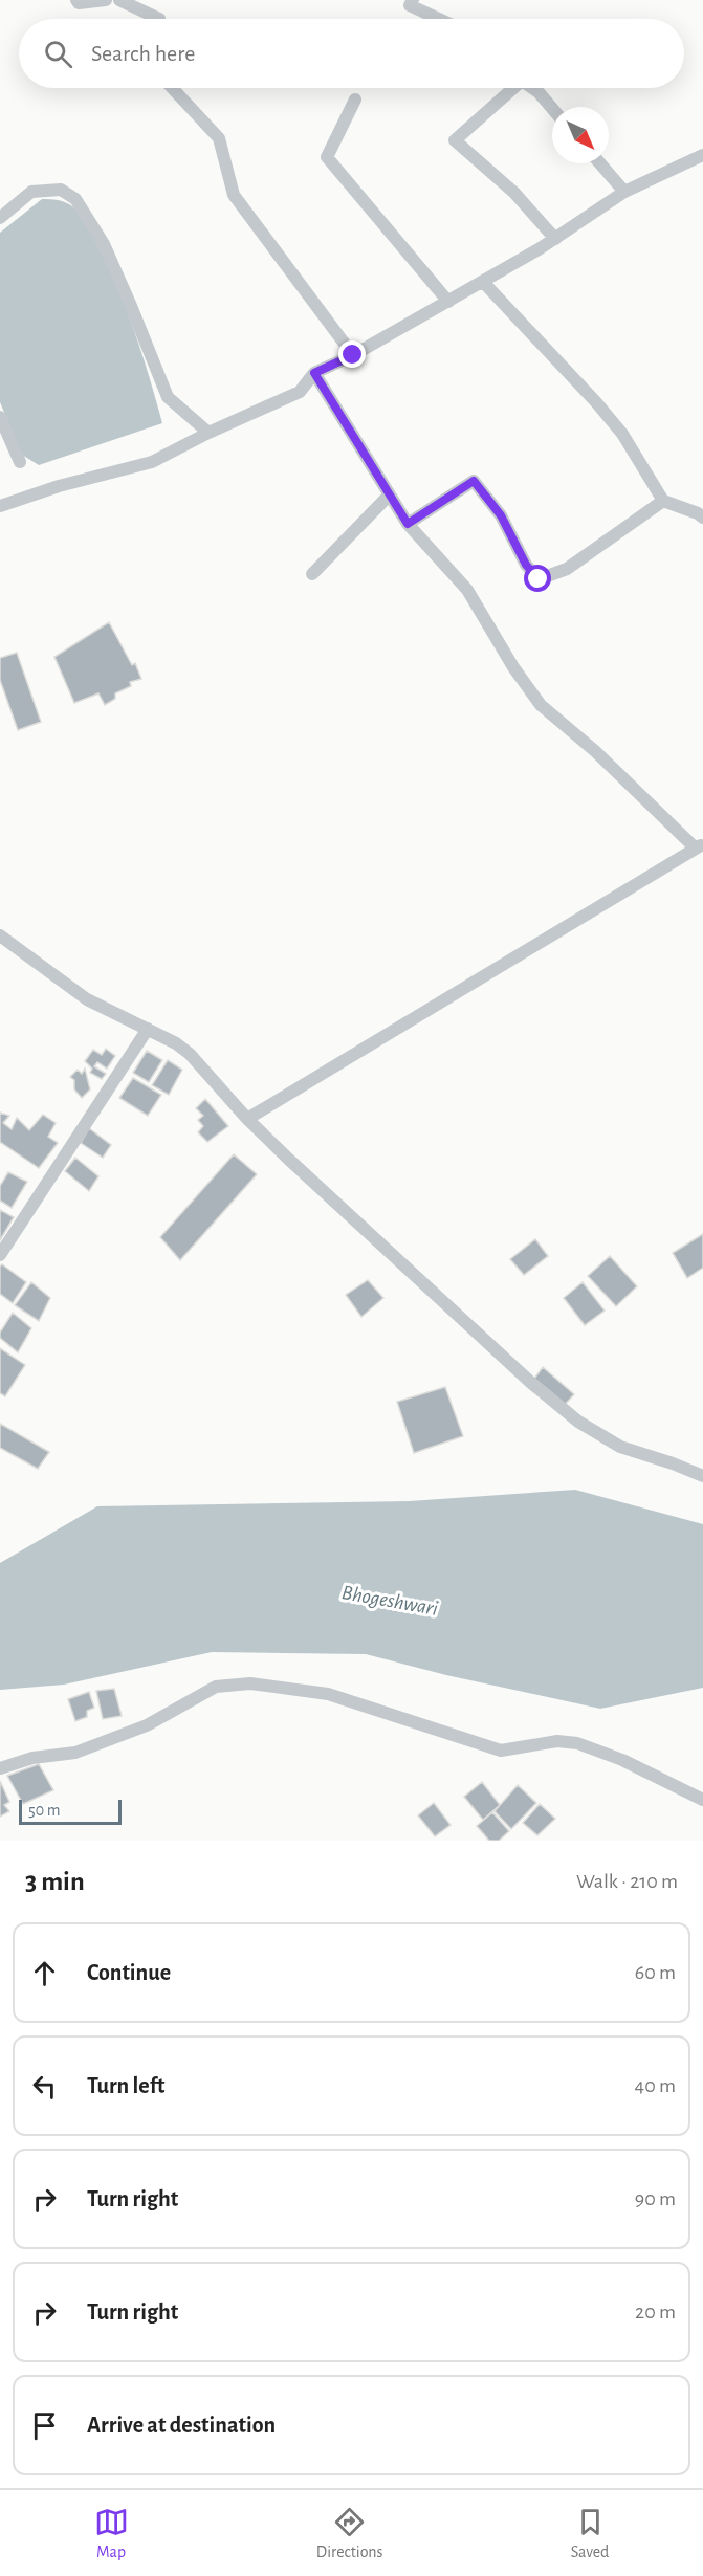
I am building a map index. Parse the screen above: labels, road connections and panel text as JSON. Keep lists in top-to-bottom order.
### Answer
{
  "water": ["Bhogeshwari"],
  "scale_bar": "50 m",
  "north": "bottom right",
  "page": {
    "search": "Search here",
    "scale": "50 m",
    "heading": ["3 min", "Walk · 210 m"],
    "list": [
      ["Continue", "60 m"],
      ["Turn left", "40 m"],
      ["Turn right", "90 m"],
      ["Turn right", "20 m"],
      "Arrive at destination"
    ],
    "nav": ["Map", "Directions", "Saved"]
  }
}
